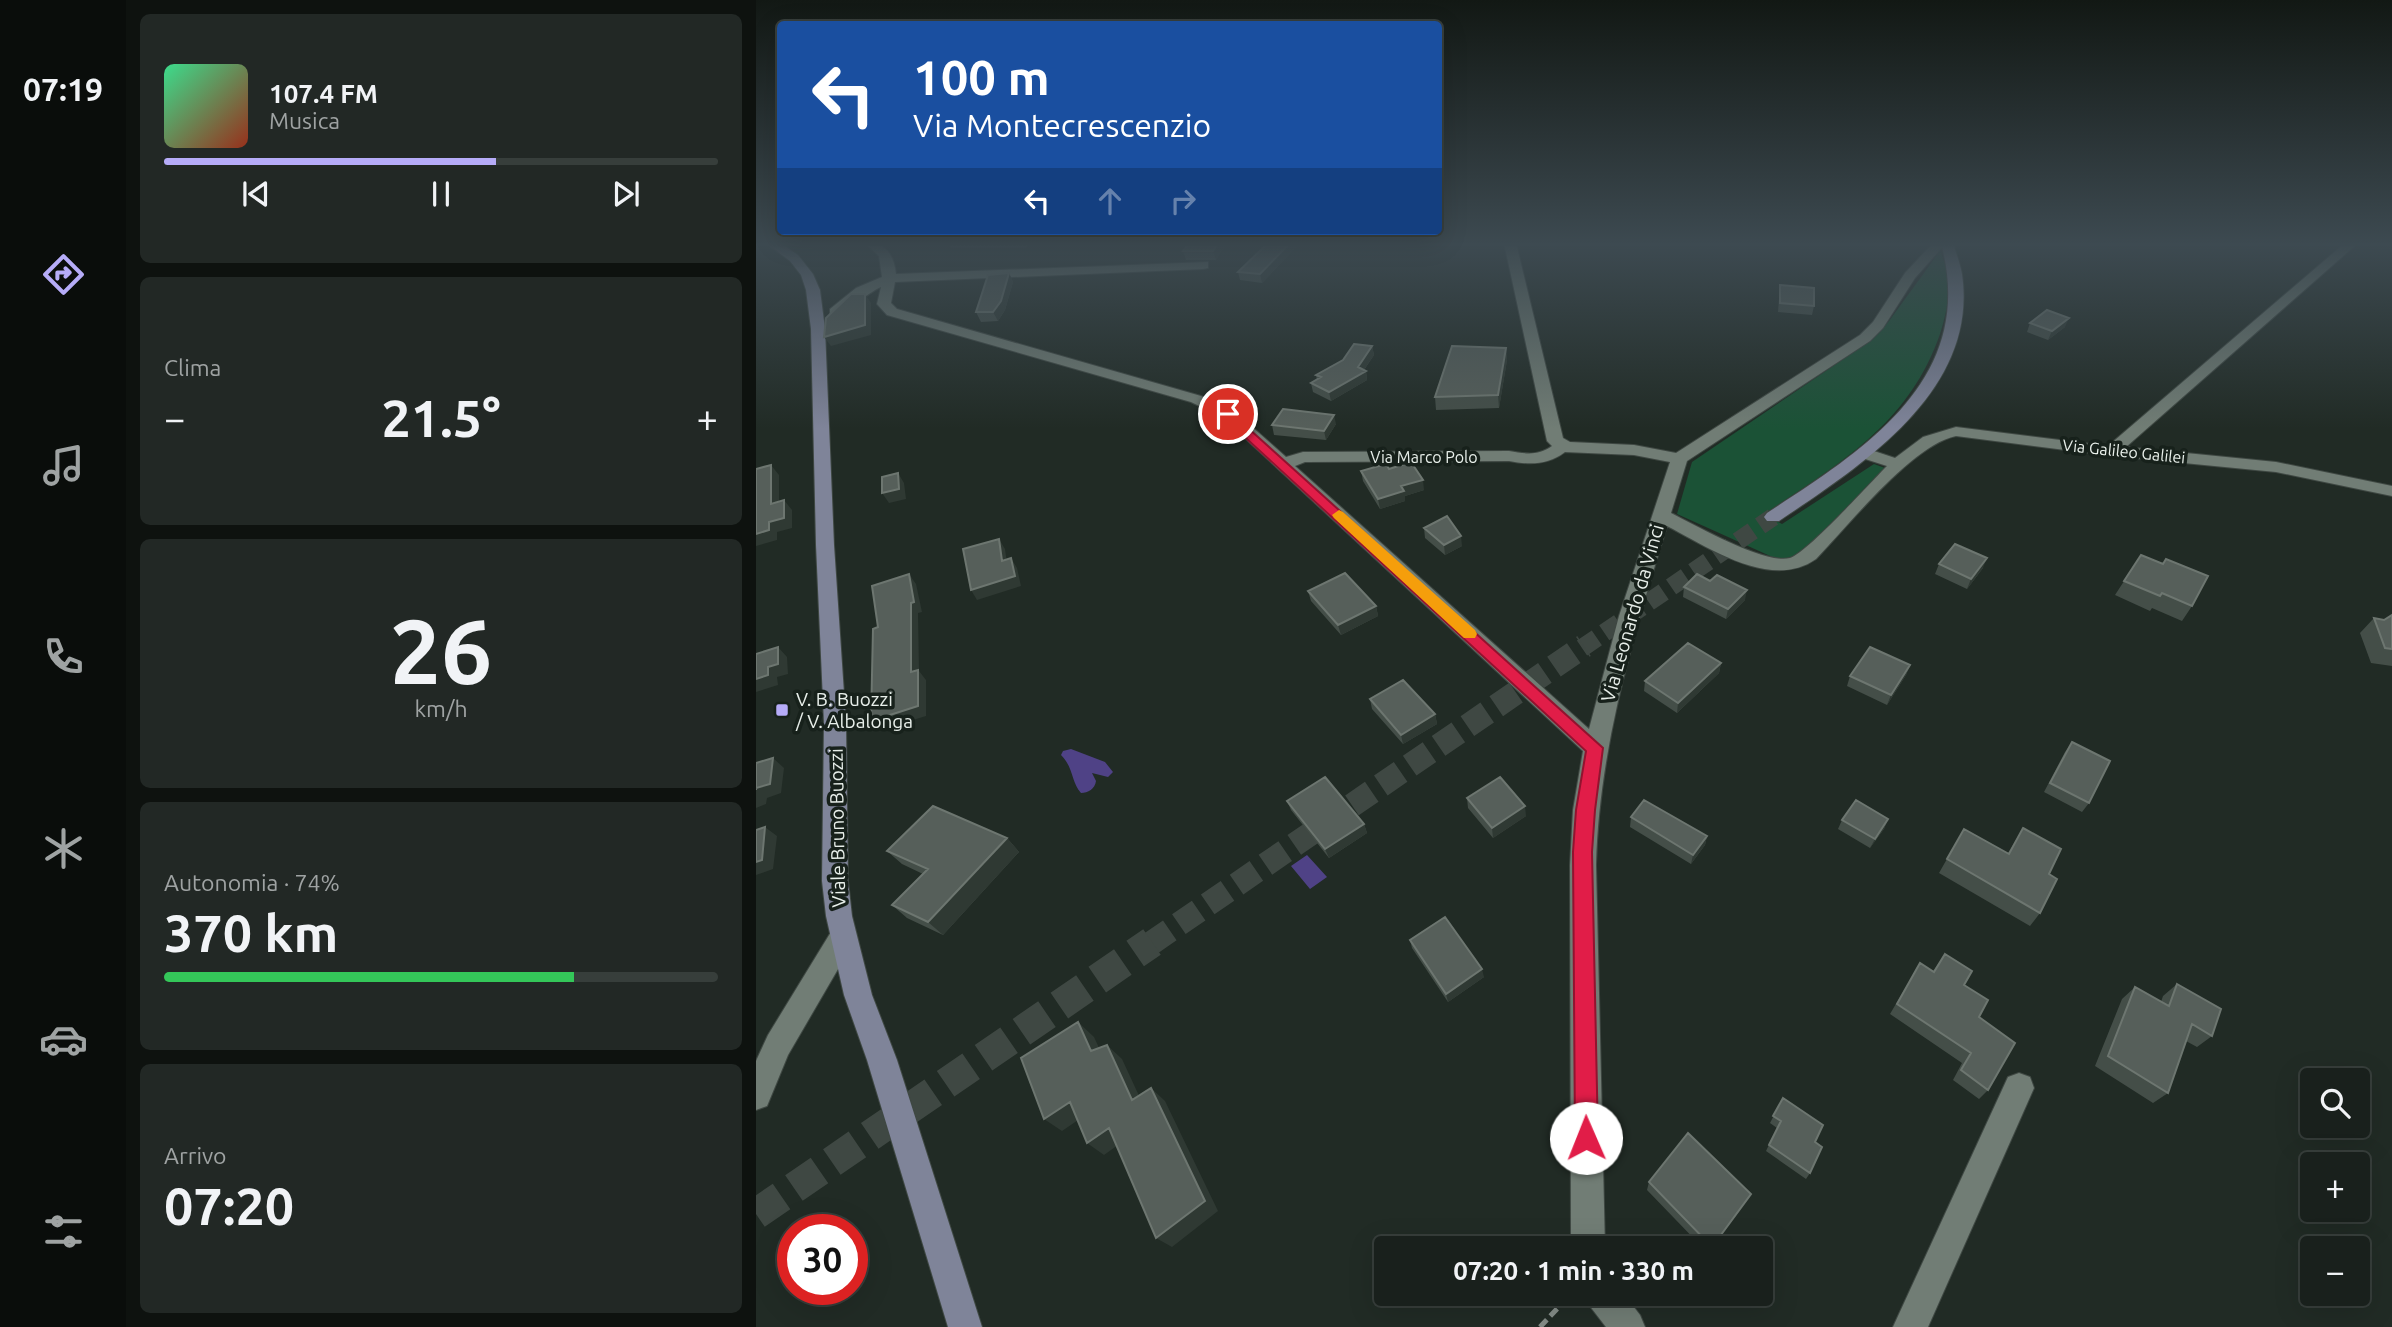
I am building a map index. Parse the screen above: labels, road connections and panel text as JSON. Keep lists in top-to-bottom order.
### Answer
{
  "streets": {
    "main road": ["Viale Bruno Buozzi"],
    "street": ["Via Galileo Galilei", "Via Marco Polo", "Via Leonardo da Vinci"]
  },
  "crossings": [
    ["Via Galileo Galilei", "Via Leonardo da Vinci"]
  ],
  "places": {
    "transit": ["V. B. Buozzi / V. Albalonga"]
  },
  "page": {
    "tabs": "07:19",
    "turn": ["100 m", "Via Montecrescenzio"],
    "song": ["107.4 FM", "Musica"],
    "tile": [
      "Clima",
      ["26", "km/h"],
      ["Autonomia · 74%", "370 km"],
      ["Arrivo", "07:20"]
    ],
    "heat": ["−", "21.5°", "+"],
    "map_buttons": ["+", "−"],
    "limit": "30",
    "trip": "07:20 · 1 min · 330 m"
  }
}
